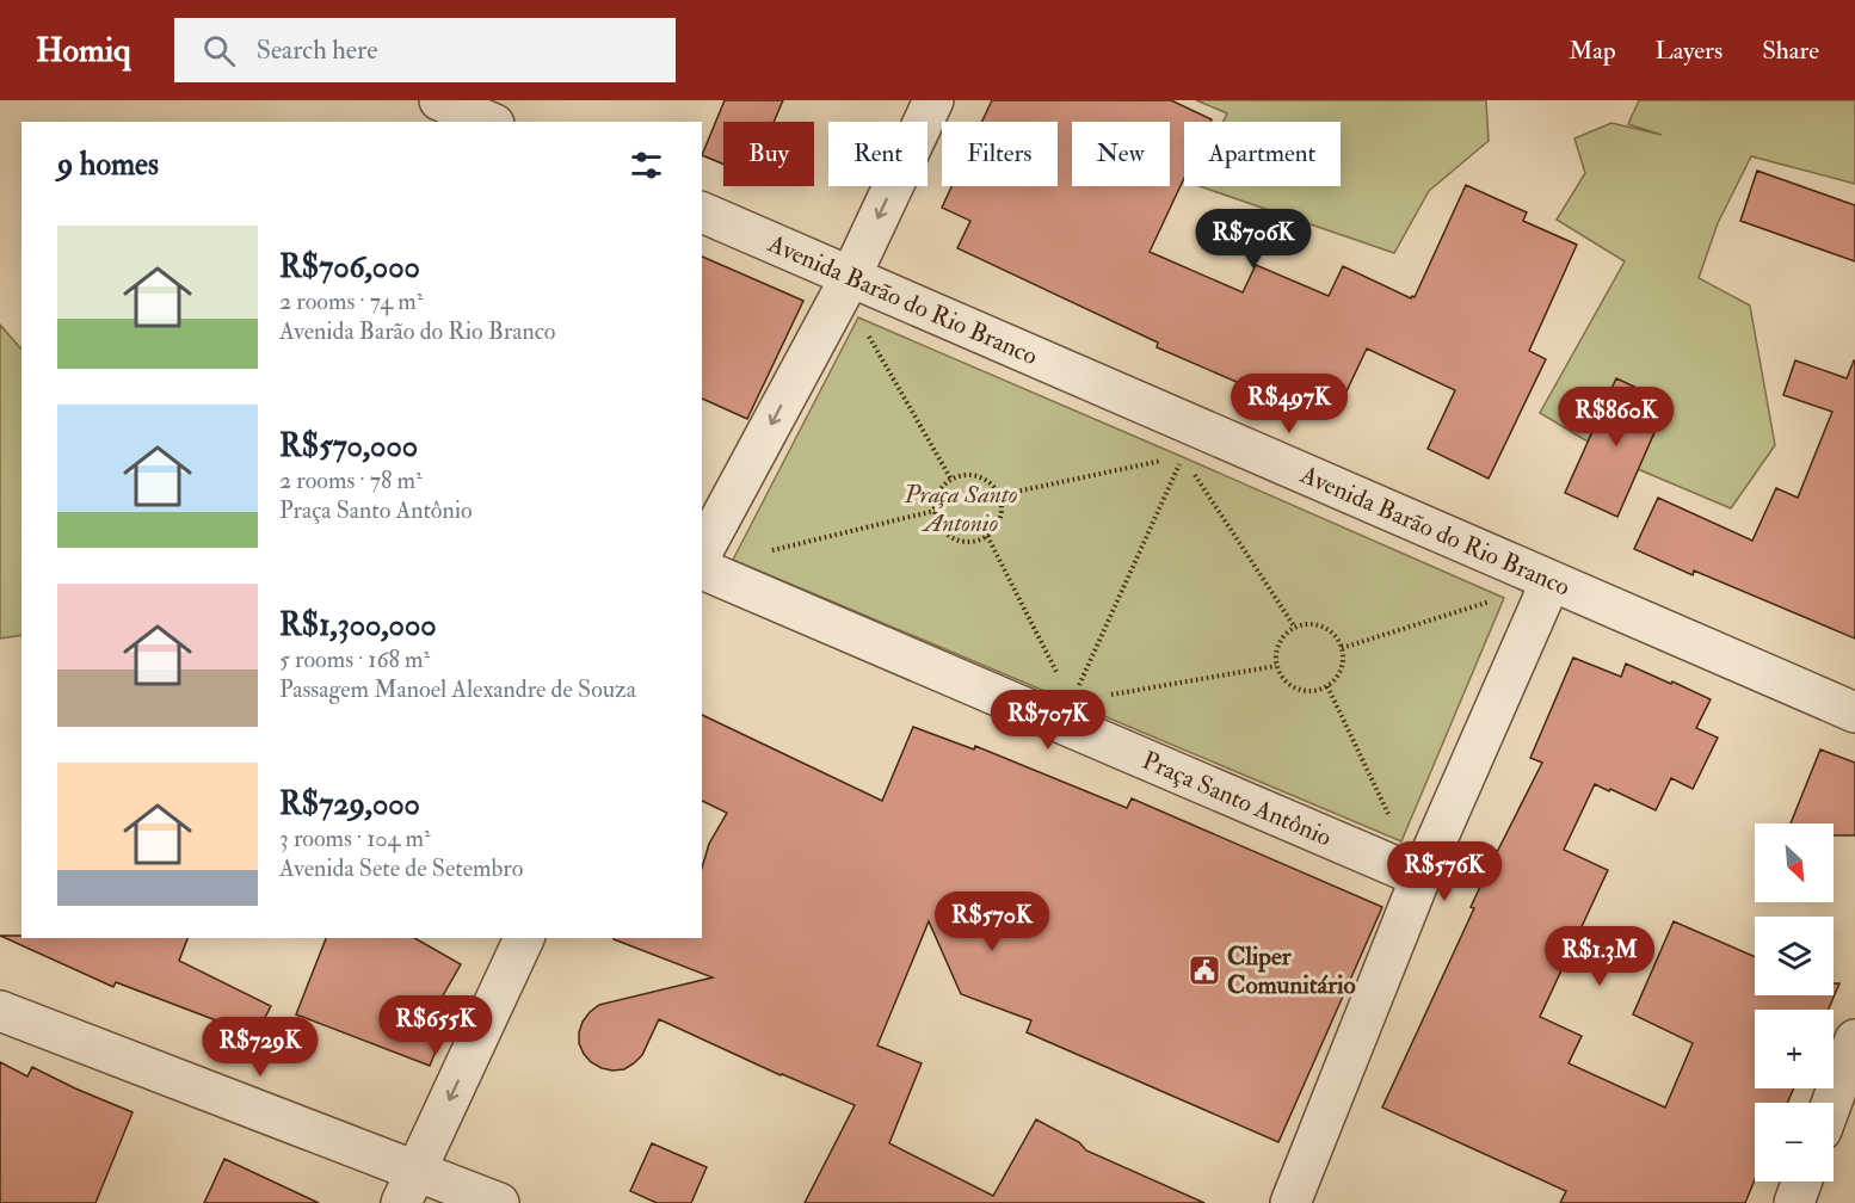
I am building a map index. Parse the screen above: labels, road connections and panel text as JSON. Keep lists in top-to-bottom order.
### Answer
{
  "streets": {
    "street": ["Avenida Barão do Rio Branco", "Praça Santo Antônio"]
  },
  "parks": ["Praça Santo Antonio"],
  "places": {
    "public building": ["Cliper Comunitário"]
  },
  "north": "bottom right",
  "page": {
    "header": "Homiq",
    "search": "Search here",
    "nav": ["Map", "Layers", "Share"],
    "chip": [
      "Buy",
      "Rent",
      "Filters",
      "New",
      "Apartment"
    ],
    "heading": "9 homes",
    "list": [
      {
        "name": "R$706,000",
        "note": "2 rooms · 74 m² · Avenida Barão do Rio Branco"
      },
      {
        "name": "R$570,000",
        "note": "2 rooms · 78 m² · Praça Santo Antônio"
      },
      {
        "name": "R$1,300,000",
        "note": "5 rooms · 168 m² · Passagem Manoel Alexandre de Souza"
      },
      {
        "name": "R$729,000",
        "note": "3 rooms · 104 m² · Avenida Sete de Setembro"
      }
    ],
    "price": [
      "R$706K",
      "R$497K",
      "R$860K",
      "R$707K",
      "R$576K",
      "R$570K",
      "R$1.3M",
      "R$655K",
      "R$729K"
    ],
    "map_buttons": ["+", "−"]
  }
}
